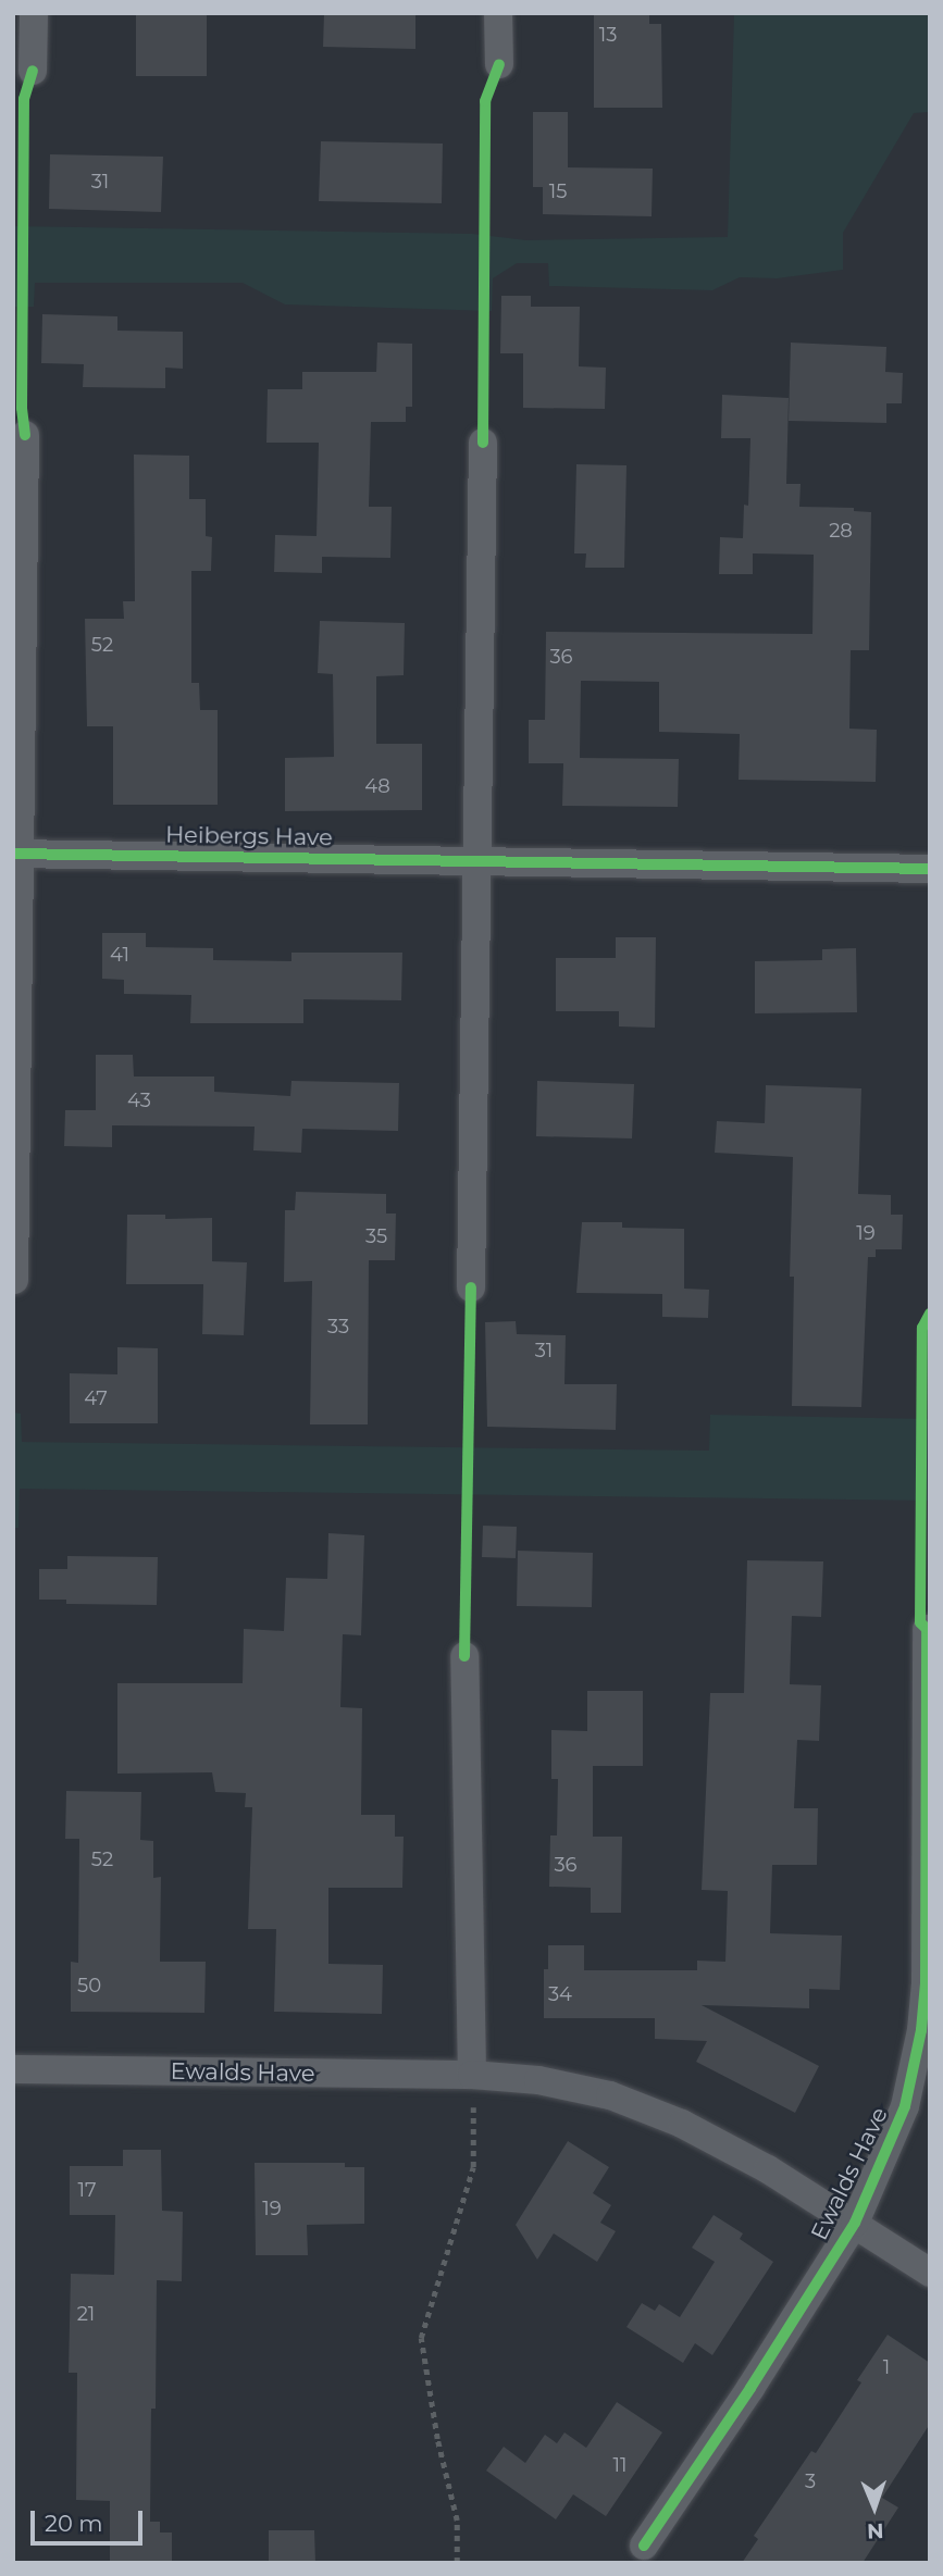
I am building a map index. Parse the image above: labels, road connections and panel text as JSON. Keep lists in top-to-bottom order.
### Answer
{
  "streets": {
    "street": ["Heibergs Have", "Ewalds Have"]
  },
  "house_numbers": [
    "13",
    "31",
    "15",
    "28",
    "52",
    "36",
    "48",
    "41",
    "43",
    "19",
    "35",
    "33",
    "31",
    "47",
    "52",
    "36",
    "50",
    "34",
    "17",
    "19",
    "21",
    "1",
    "11",
    "3"
  ],
  "scale_bar": "20 m",
  "north": "bottom"
}
